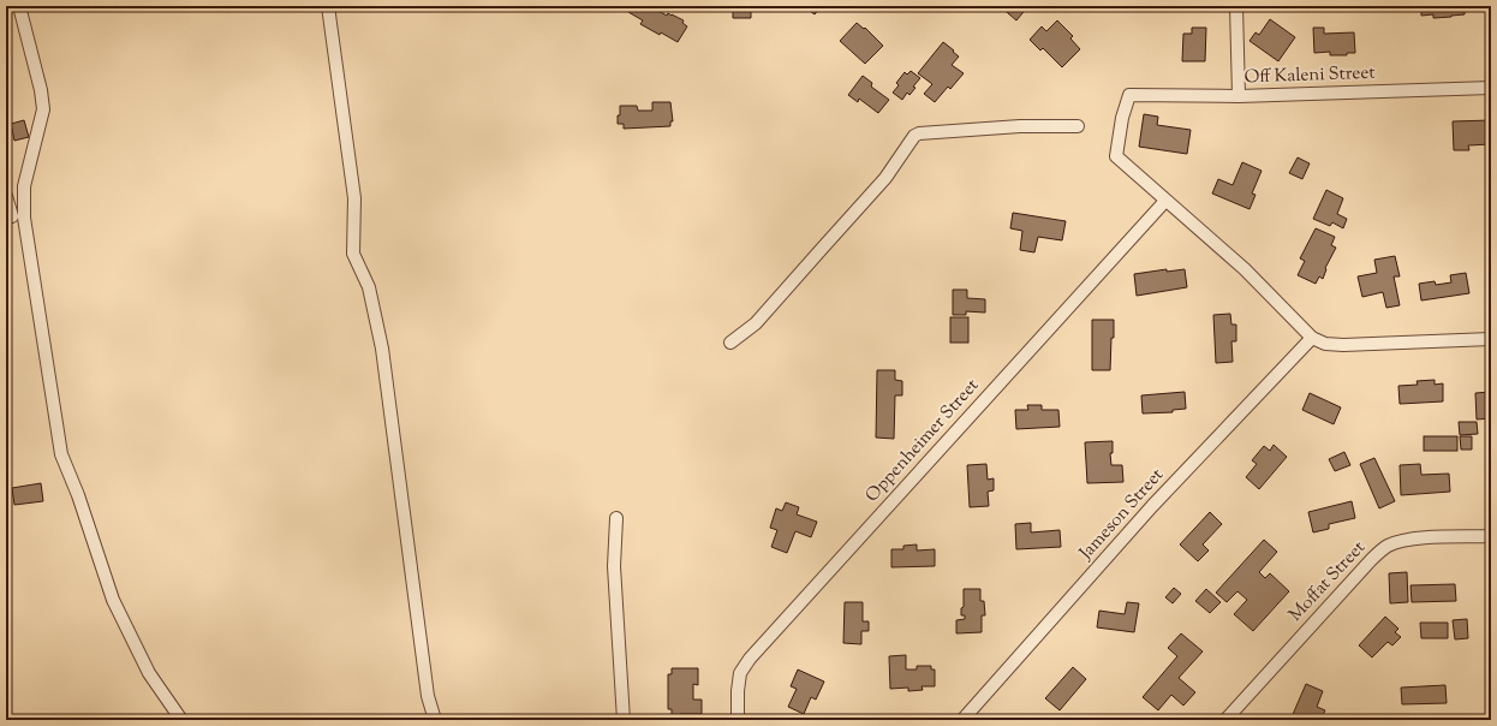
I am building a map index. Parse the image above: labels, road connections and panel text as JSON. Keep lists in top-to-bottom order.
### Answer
{
  "streets": {
    "street": [
      "Off Kaleni Street",
      "Oppenheimer Street",
      "Jameson Street",
      "Moffat Street"
    ]
  },
  "crossings": [
    ["Off Kaleni Street", "Oppenheimer Street"]
  ]
}
